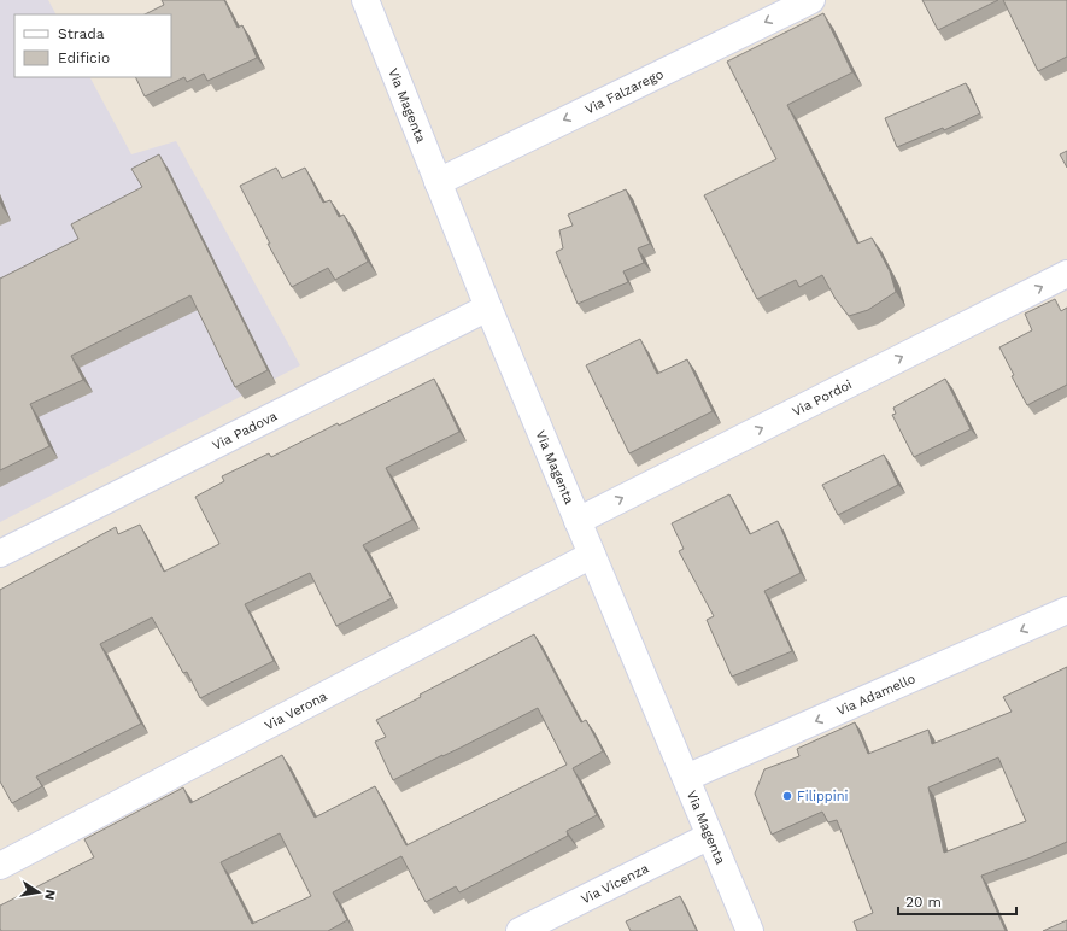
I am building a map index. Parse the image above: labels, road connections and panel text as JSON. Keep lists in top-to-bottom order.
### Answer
{
  "streets": {
    "street": [
      "Via Falzarego",
      "Via Magenta",
      "Via Pordoi",
      "Via Padova",
      "Via Adamello",
      "Via Verona",
      "Via Vicenza"
    ]
  },
  "crossings": [
    ["Via Falzarego", "Via Magenta"],
    ["Via Magenta", "Via Pordoi"],
    ["Via Magenta", "Via Padova"],
    ["Via Magenta", "Via Adamello"],
    ["Via Magenta", "Via Verona"],
    ["Via Magenta", "Via Vicenza"]
  ],
  "one_way": ["Via Falzarego", "Via Pordoi", "Via Adamello"],
  "places": ["Filippini"],
  "legend": ["Strada", "Edificio"],
  "scale_bar": "20 m",
  "north": "right"
}
